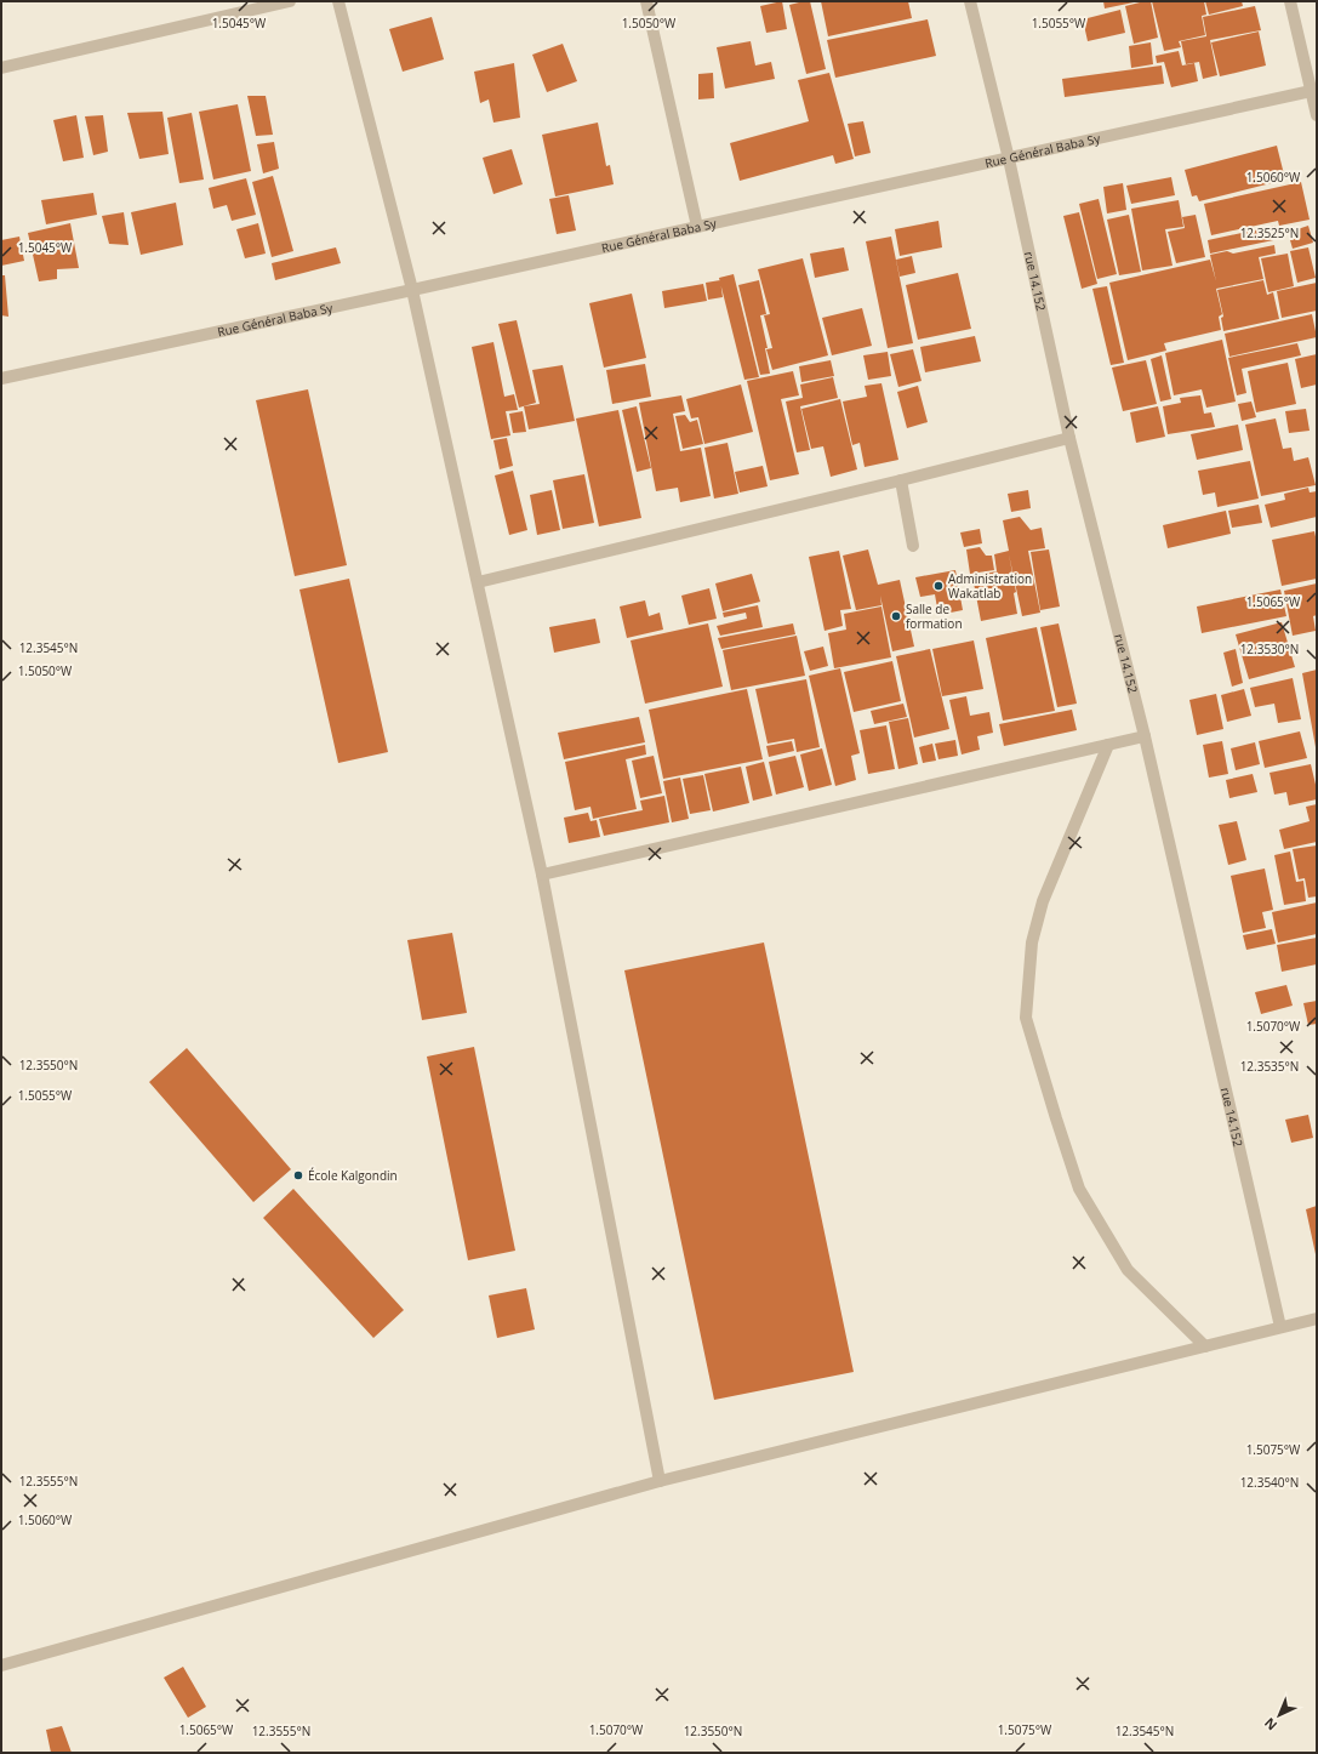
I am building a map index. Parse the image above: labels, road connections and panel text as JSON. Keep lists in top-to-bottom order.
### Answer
{
  "streets": {
    "street": ["Rue Général Baba Sy", "rue 14.152"]
  },
  "crossings": [
    ["Rue Général Baba Sy", "rue 14.152"]
  ],
  "places": ["Administration Wakatlab", "Salle de formation", "École Kalgondin"],
  "north": "bottom left",
  "coordinates": [
    "1.5045°W",
    "1.5050°W",
    "1.5055°W",
    "1.5060°W",
    "12.3525°N",
    "1.5065°W",
    "12.3545°N",
    "12.3530°N",
    "1.5070°W",
    "12.3550°N",
    "12.3535°N",
    "1.5075°W",
    "12.3555°N",
    "12.3540°N"
  ]
}
